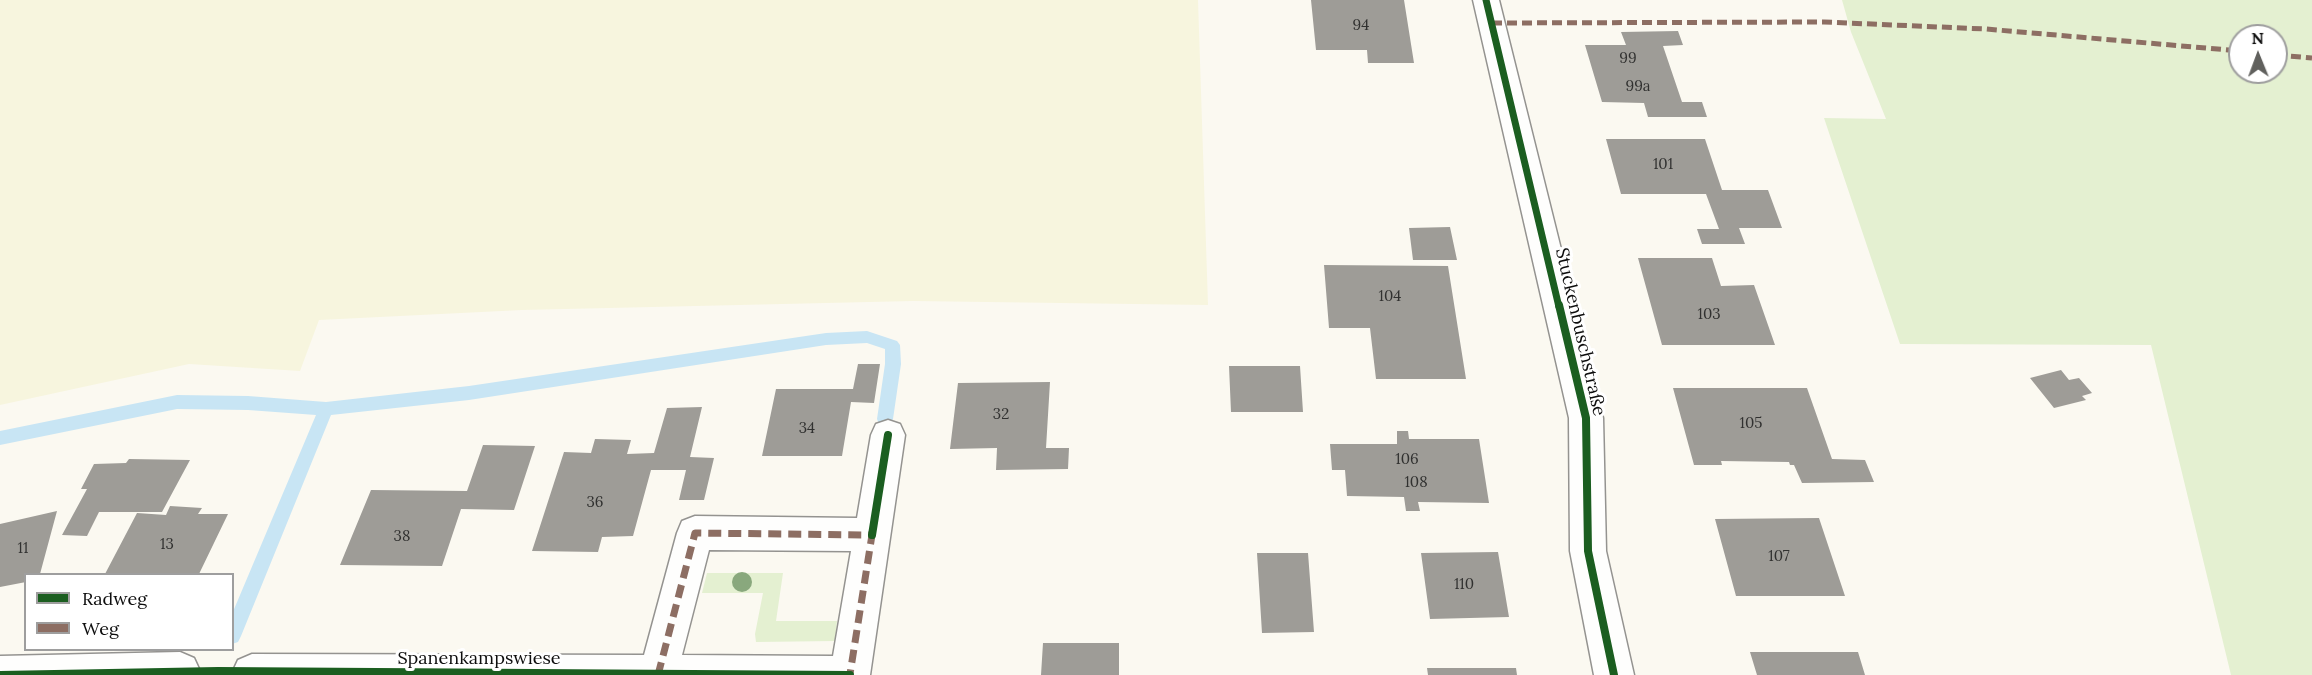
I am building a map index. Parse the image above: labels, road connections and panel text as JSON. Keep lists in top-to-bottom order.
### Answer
{
  "streets": {
    "street": ["Stuckenbuschstraße", "Spanenkampswiese"]
  },
  "house_numbers": [
    "94",
    "99",
    "99a",
    "101",
    "104",
    "103",
    "32",
    "105",
    "34",
    "106",
    "108",
    "36",
    "38",
    "13",
    "11",
    "107",
    "110"
  ],
  "legend": ["Radweg", "Weg"],
  "north": "top"
}
